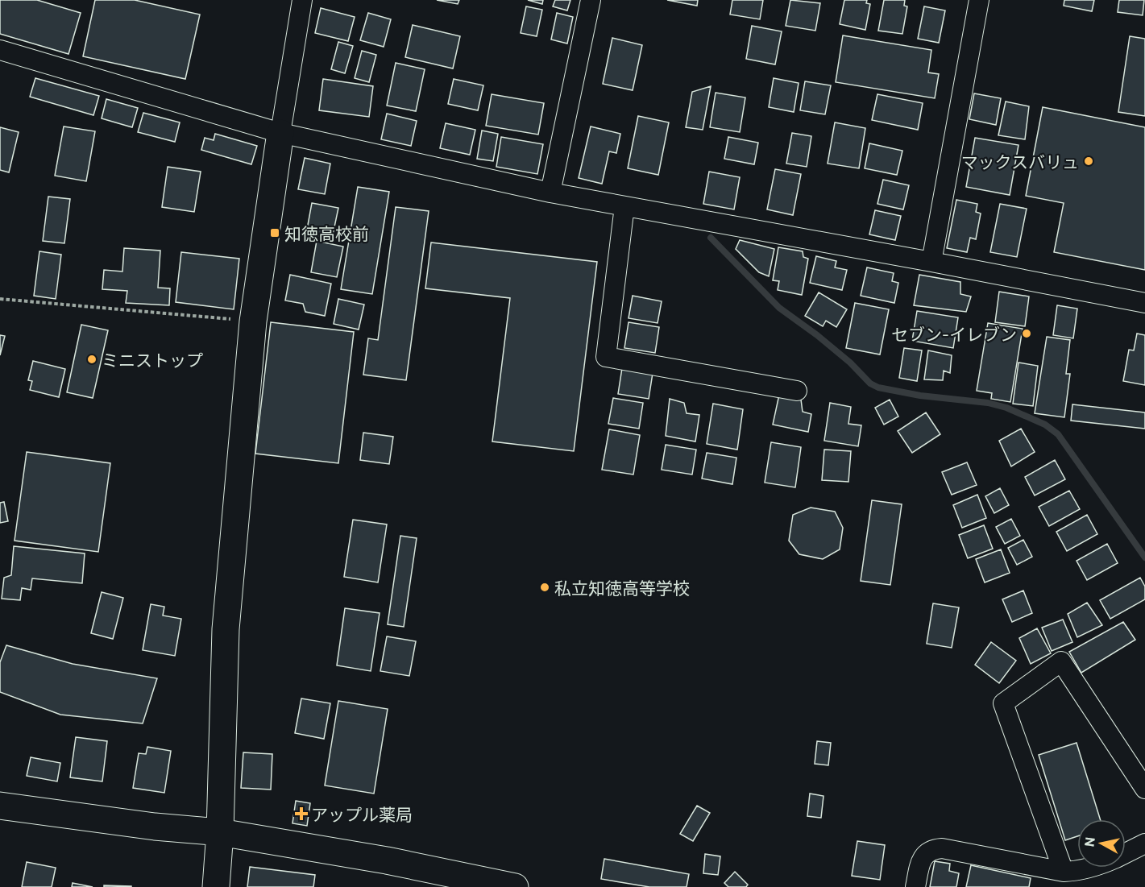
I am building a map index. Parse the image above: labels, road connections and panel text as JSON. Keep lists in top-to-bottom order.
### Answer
{
  "places": {
    "other": [
      "マックスバリュ",
      "セブン-イレブン",
      "ミニストップ",
      "私立知徳高等学校"
    ],
    "transit": ["知徳高校前"],
    "health": ["アップル薬局"]
  },
  "north": "left"
}
